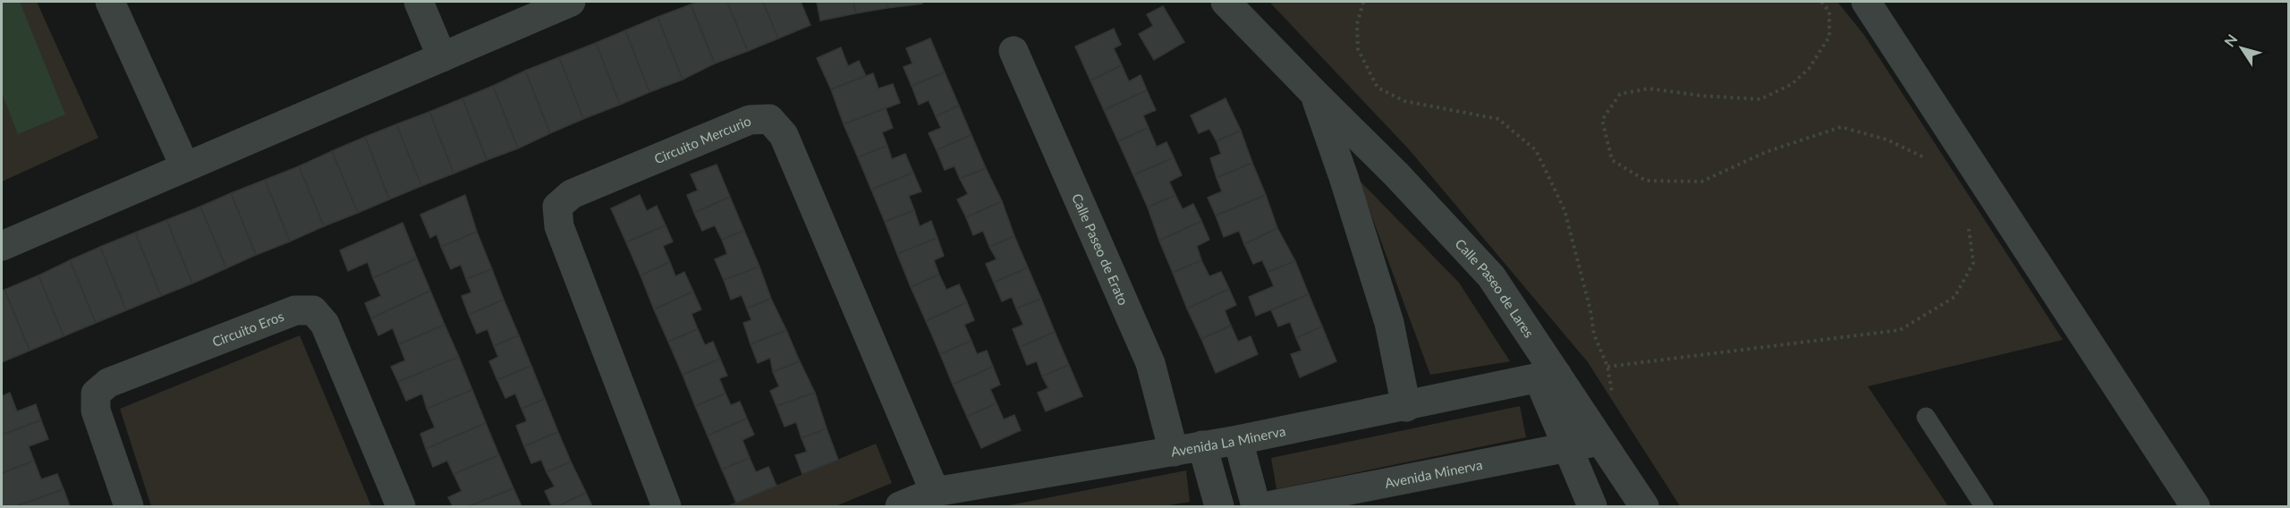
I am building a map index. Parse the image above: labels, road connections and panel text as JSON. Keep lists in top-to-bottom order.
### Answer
{
  "streets": {
    "street": [
      "Circuito Mercurio",
      "Calle Paseo de Erato",
      "Calle Paseo de Lares",
      "Circuito Eros",
      "Avenida La Minerva",
      "Avenida Minerva"
    ]
  },
  "crossings": [
    ["Circuito Mercurio", "Avenida La Minerva"],
    ["Calle Paseo de Erato", "Avenida La Minerva"],
    ["Calle Paseo de Lares", "Avenida La Minerva"],
    ["Calle Paseo de Lares", "Avenida Minerva"]
  ],
  "north": "top left"
}
